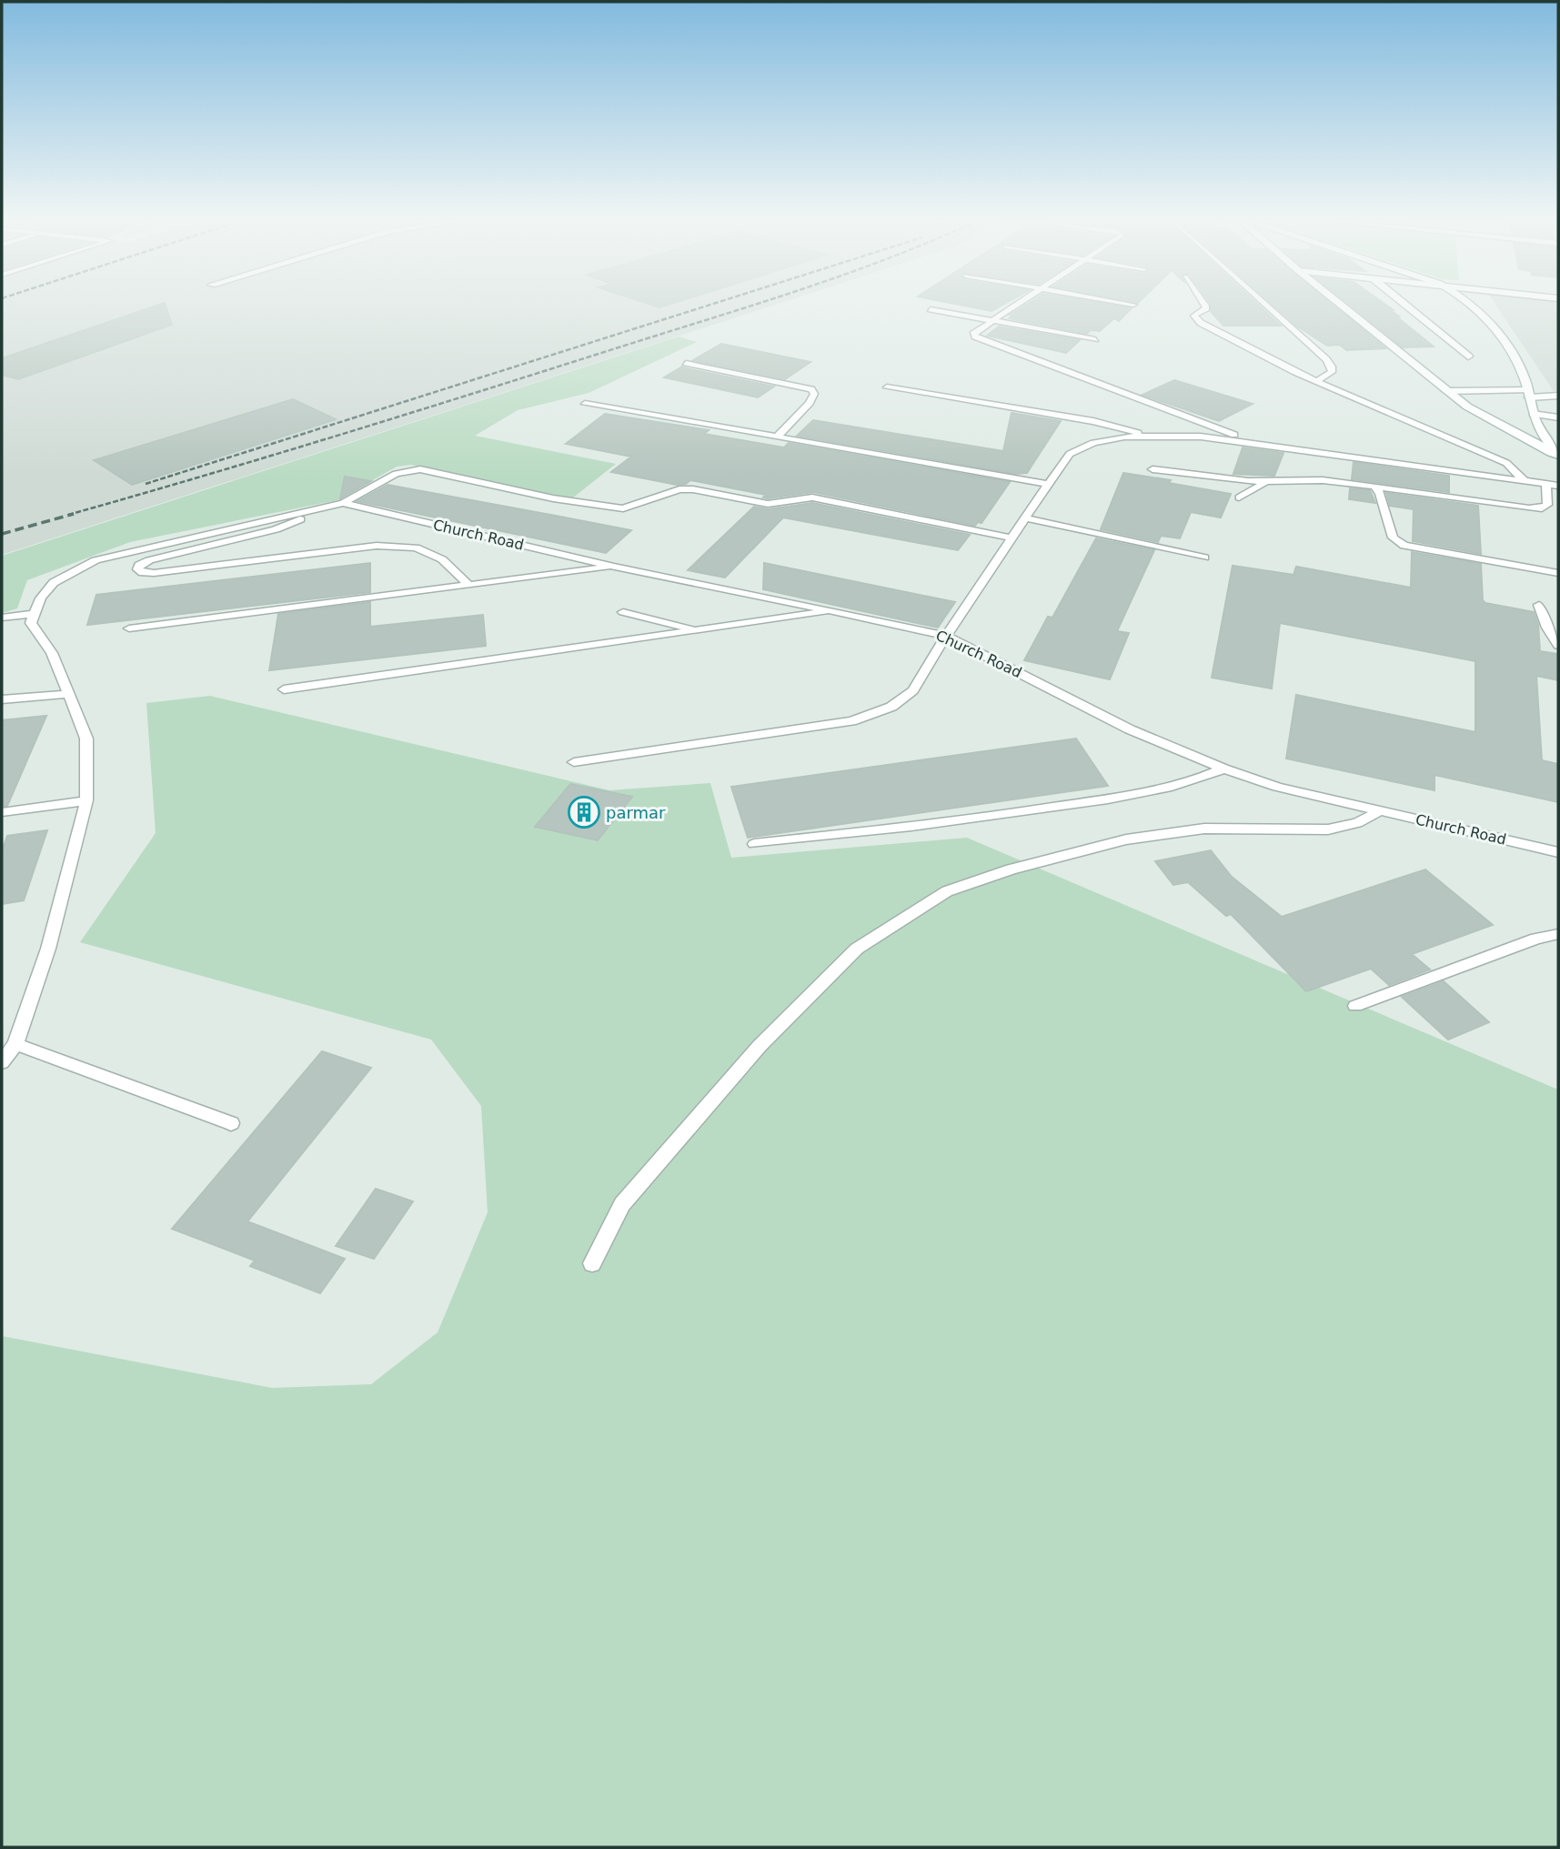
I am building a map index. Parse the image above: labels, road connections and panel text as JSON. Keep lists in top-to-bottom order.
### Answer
{
  "streets": {
    "lane": ["Church Road"]
  },
  "places": {
    "building": ["parmar"]
  }
}
